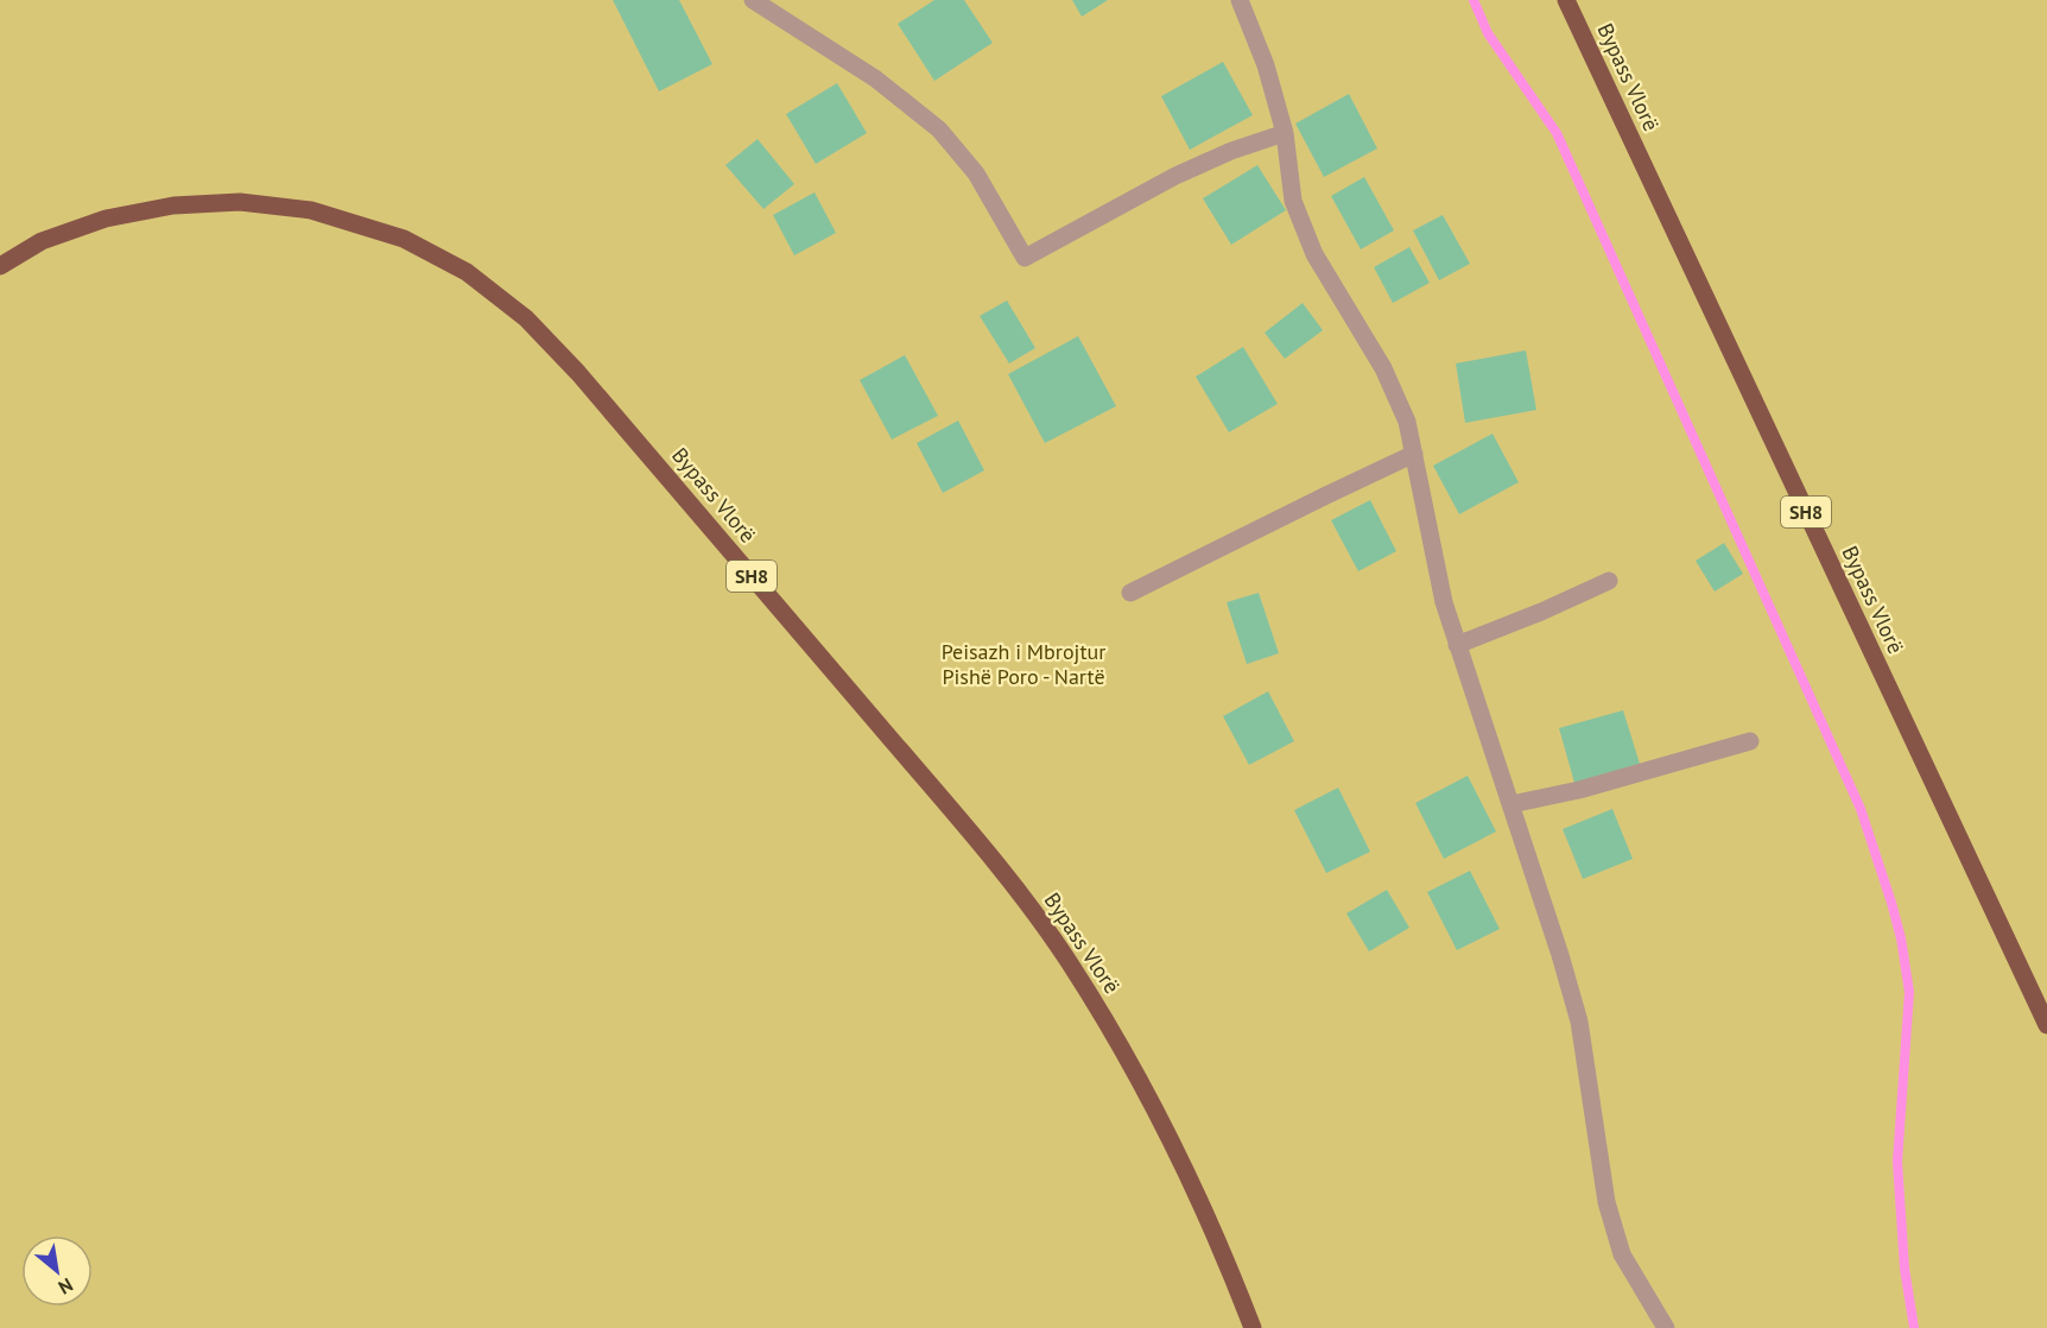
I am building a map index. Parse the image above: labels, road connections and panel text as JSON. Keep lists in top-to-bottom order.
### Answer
{
  "streets": {
    "main road": ["Bypass Vlorë", "SH8"]
  },
  "parks": ["Peisazh i Mbrojtur Pishë Poro - Nartë"],
  "north": "bottom right"
}
